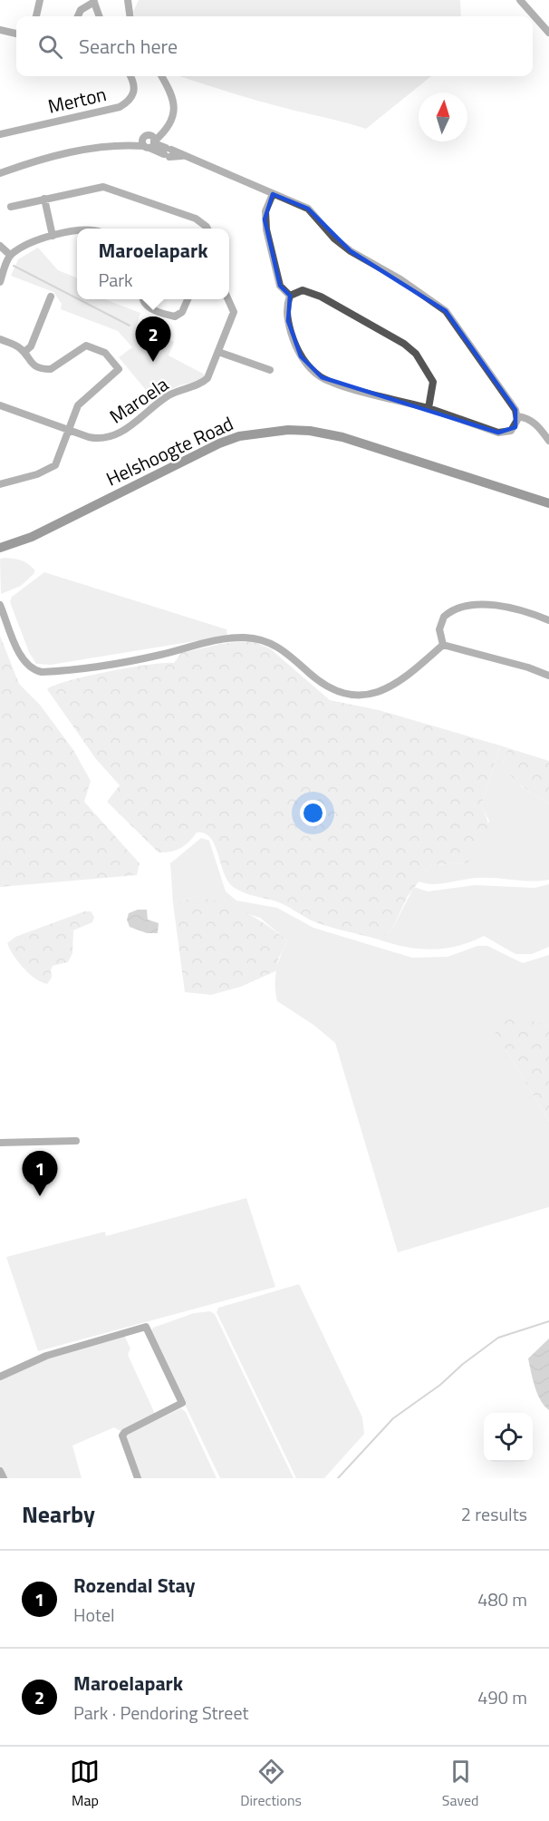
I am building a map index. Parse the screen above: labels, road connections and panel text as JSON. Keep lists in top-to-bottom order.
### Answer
{
  "streets": {
    "main road": ["Helshoogte Road"],
    "street": ["Merton", "Maroela"]
  },
  "north": "top",
  "page": {
    "search": "Search here",
    "popup": ["Maroelapark", "Park"],
    "pins": ["2", "1"],
    "heading": ["Nearby", "2 results"],
    "list": [
      {
        "mark": "1",
        "name": "Rozendal Stay",
        "note": "Hotel",
        "value": "480 m"
      },
      {
        "mark": "2",
        "name": "Maroelapark",
        "note": "Park · Pendoring Street",
        "value": "490 m"
      }
    ],
    "nav": ["Map", "Directions", "Saved"]
  }
}
